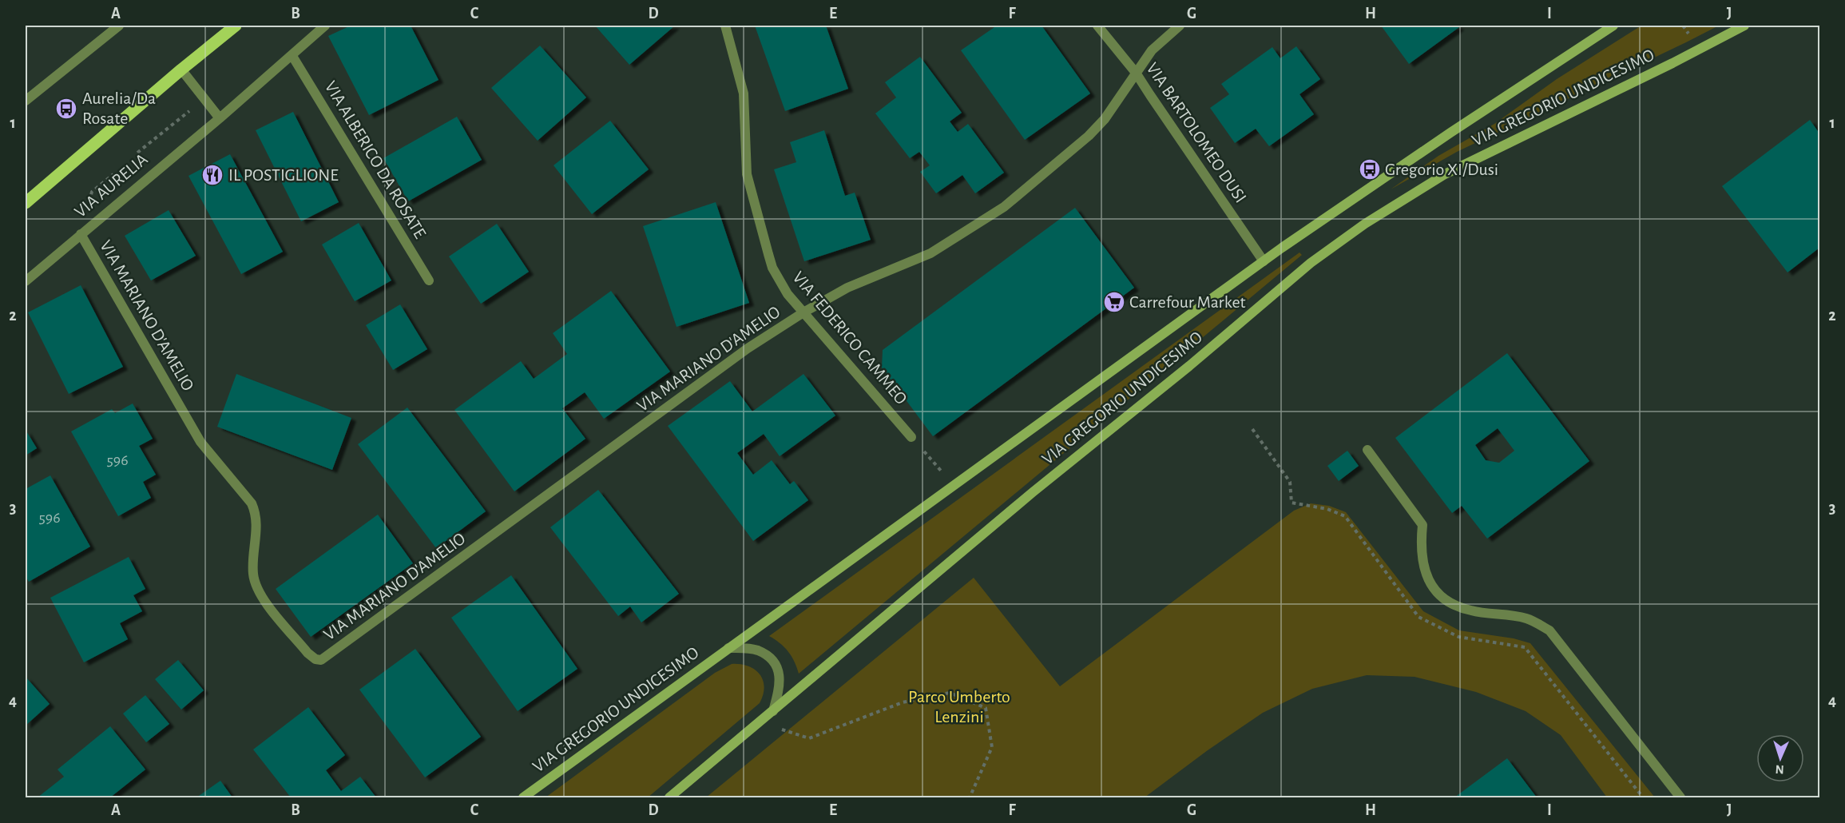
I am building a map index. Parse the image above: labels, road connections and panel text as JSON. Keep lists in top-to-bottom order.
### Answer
{
  "streets": {
    "street": [
      "VIA GREGORIO UNDICESIMO",
      "VIA BARTOLOMEO DUSI",
      "VIA ALBERICO DA ROSATE",
      "VIA AURELIA",
      "VIA MARIANO D'AMELIO",
      "VIA FEDERICO CAMMEO"
    ]
  },
  "crossings": [
    ["VIA GREGORIO UNDICESIMO", "VIA BARTOLOMEO DUSI"],
    ["VIA ALBERICO DA ROSATE", "VIA AURELIA"],
    ["VIA AURELIA", "VIA MARIANO D'AMELIO"],
    ["VIA MARIANO D'AMELIO", "VIA FEDERICO CAMMEO"]
  ],
  "parks": ["Parco Umberto Lenzini"],
  "places": {
    "bus stop": ["Aurelia/Da Rosate", "Gregorio XI/Dusi"],
    "restaurant": ["IL POSTIGLIONE"],
    "supermarket": ["Carrefour Market"]
  },
  "house_numbers": ["596", "596"],
  "north": "bottom",
  "grid": {
    "columns": [
      "A",
      "B",
      "C",
      "D",
      "E",
      "F",
      "G",
      "H",
      "I",
      "J"
    ],
    "rows": [
      "1",
      "2",
      "3",
      "4"
    ]
  }
}
